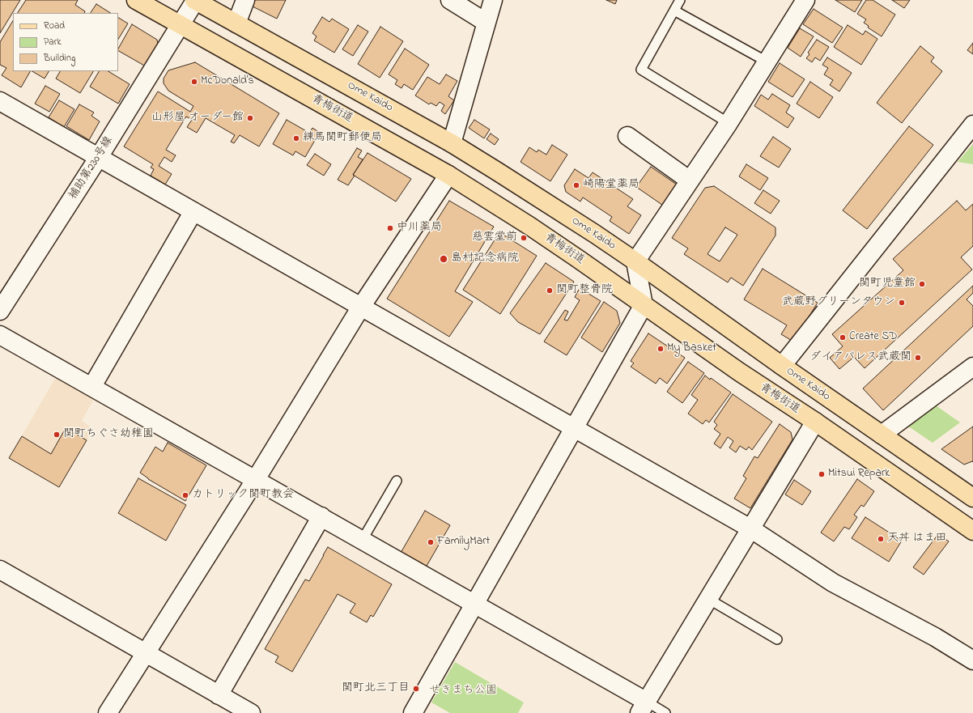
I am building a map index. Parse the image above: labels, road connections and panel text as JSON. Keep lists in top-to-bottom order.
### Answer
{
  "streets": {
    "main road": ["Ome Kaido", "青梅街道"],
    "street": ["補助第230号線"]
  },
  "crossings": [
    ["Ome Kaido", "補助第230号線"],
    ["青梅街道", "補助第230号線"]
  ],
  "parks": ["せきまち公園"],
  "places": [
    "McDonald's",
    "山形屋 オーダー館",
    "練馬関町郵便局",
    "崎陽堂薬局",
    "中川薬局",
    "慈雲堂前",
    "島村記念病院",
    "関町児童館",
    "関町整骨院",
    "武蔵野グリーンタウン",
    "Create SD",
    "My Basket",
    "ダイアパレス武蔵関",
    "関町ちぐさ幼稚園",
    "Mitsui Repark",
    "カトリック関町教会",
    "天丼 はま田",
    "FamilyMart",
    "関町北三丁目"
  ],
  "legend": ["Road", "Park", "Building"]
}
